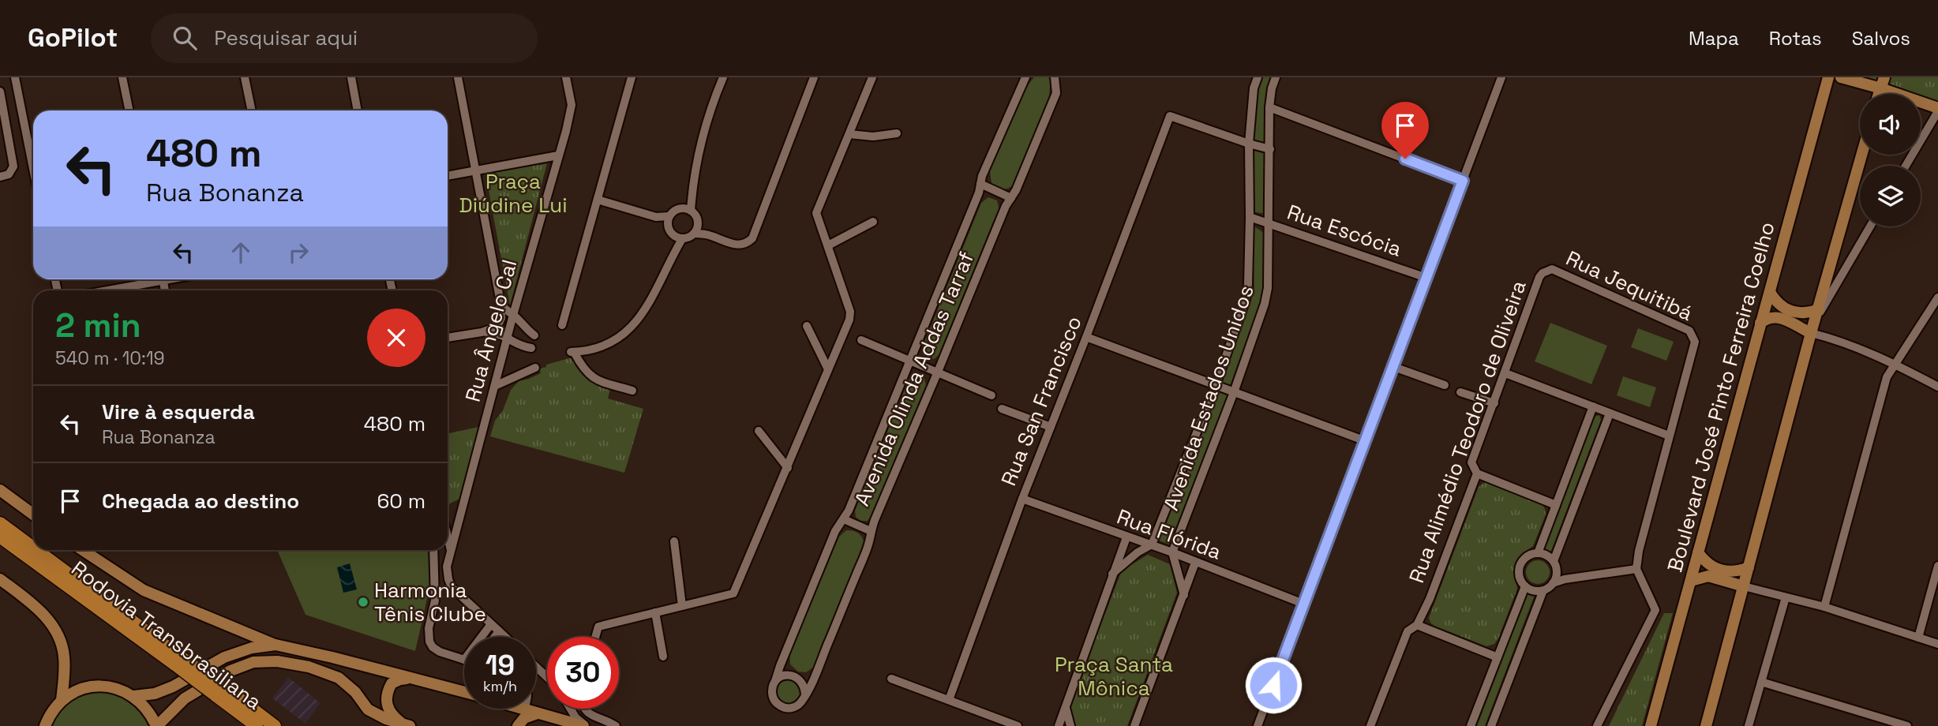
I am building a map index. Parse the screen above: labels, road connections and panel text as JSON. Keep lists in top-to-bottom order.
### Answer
{
  "streets": {
    "highway": ["Rodovia Transbrasiliana"],
    "main road": ["Boulevard José Pinto Ferreira Coelho"],
    "street": [
      "Rua Escócia",
      "Rua Jequitibá",
      "Rua Ângelo Cal",
      "Avenida Olinda Addas Tarraf",
      "Avenida Estados Unidos",
      "Rua San Francisco",
      "Rua Alimédio Teodoro de Oliveira",
      "Rua Flórida"
    ]
  },
  "crossings": [
    ["Rua Escócia", "Avenida Estados Unidos"],
    ["Rua Jequitibá", "Rua Alimédio Teodoro de Oliveira"],
    ["Avenida Estados Unidos", "Rua San Francisco"],
    ["Avenida Estados Unidos", "Rua Flórida"],
    ["Rua San Francisco", "Rua Flórida"]
  ],
  "parks": ["Praça Diúdine Lui", "Praça Santa Mônica"],
  "places": ["Harmonia Tênis Clube"],
  "page": {
    "header": "GoPilot",
    "search": "Pesquisar aqui",
    "nav": ["Mapa", "Rotas", "Salvos"],
    "turn": ["480 m", "Rua Bonanza"],
    "heading": ["2 min", "540 m · 10:19"],
    "list": [
      {
        "name": "Vire à esquerda",
        "note": "Rua Bonanza",
        "value": "480 m"
      },
      {
        "name": "Chegada ao destino",
        "value": "60 m"
      }
    ],
    "speed": "19 km/h",
    "limit": "30"
  }
}
